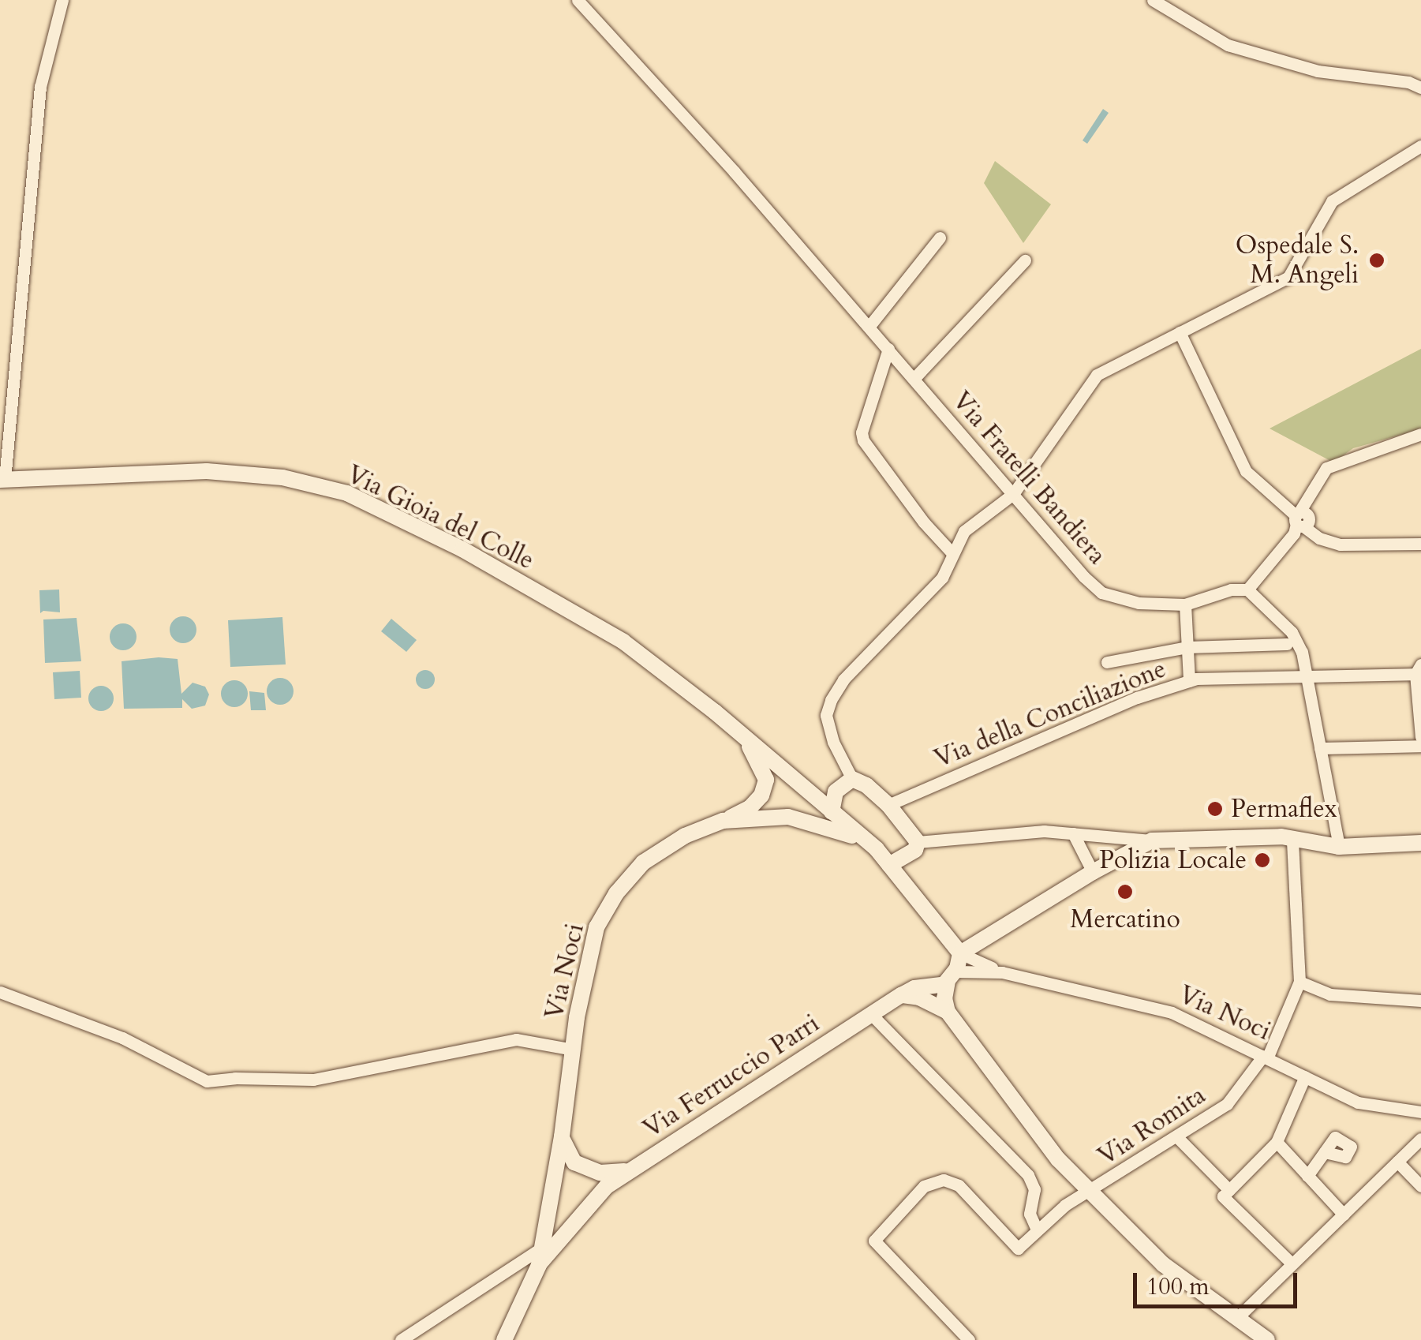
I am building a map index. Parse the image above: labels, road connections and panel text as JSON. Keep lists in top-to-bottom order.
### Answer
{
  "streets": {
    "main road": ["Via Gioia del Colle", "Via Noci", "Via Ferruccio Parri"],
    "street": ["Via Fratelli Bandiera", "Via della Conciliazione", "Via Romita"]
  },
  "crossings": [
    ["Via Noci", "Via Ferruccio Parri"],
    ["Via Noci", "Via Romita"]
  ],
  "places": [
    "Ospedale S. M. Angeli",
    "Permaflex",
    "Polizia Locale",
    "Mercatino"
  ],
  "scale_bar": "100 m"
}
